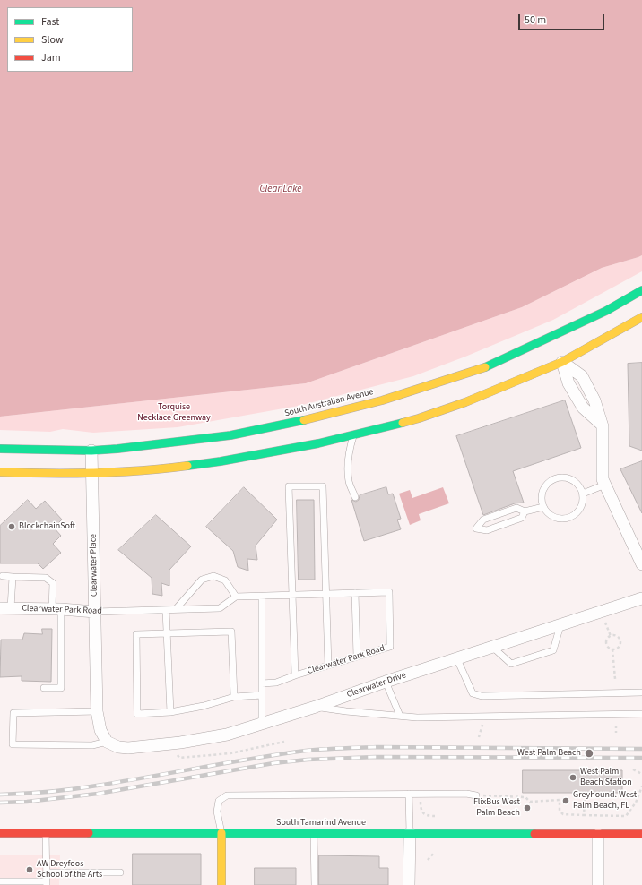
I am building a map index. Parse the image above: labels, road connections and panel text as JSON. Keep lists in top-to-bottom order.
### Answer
{
  "streets": {
    "main road": ["South Australian Avenue", "South Tamarind Avenue"],
    "street": ["Clearwater Place", "Clearwater Park Road", "Clearwater Drive"]
  },
  "crossings": [
    ["South Australian Avenue", "Clearwater Place"],
    ["Clearwater Place", "Clearwater Park Road"],
    ["Clearwater Place", "Clearwater Drive"]
  ],
  "water": ["Clear Lake"],
  "parks": ["Torquise Necklace Greenway"],
  "places": [
    "BlockchainSoft",
    "West Palm Beach",
    "West Palm Beach Station",
    "Greyhound. West Palm Beach, FL",
    "FlixBus West Palm Beach",
    "AW Dreyfoos School of the Arts"
  ],
  "legend": ["Fast", "Slow", "Jam"],
  "scale_bar": "50 m"
}
